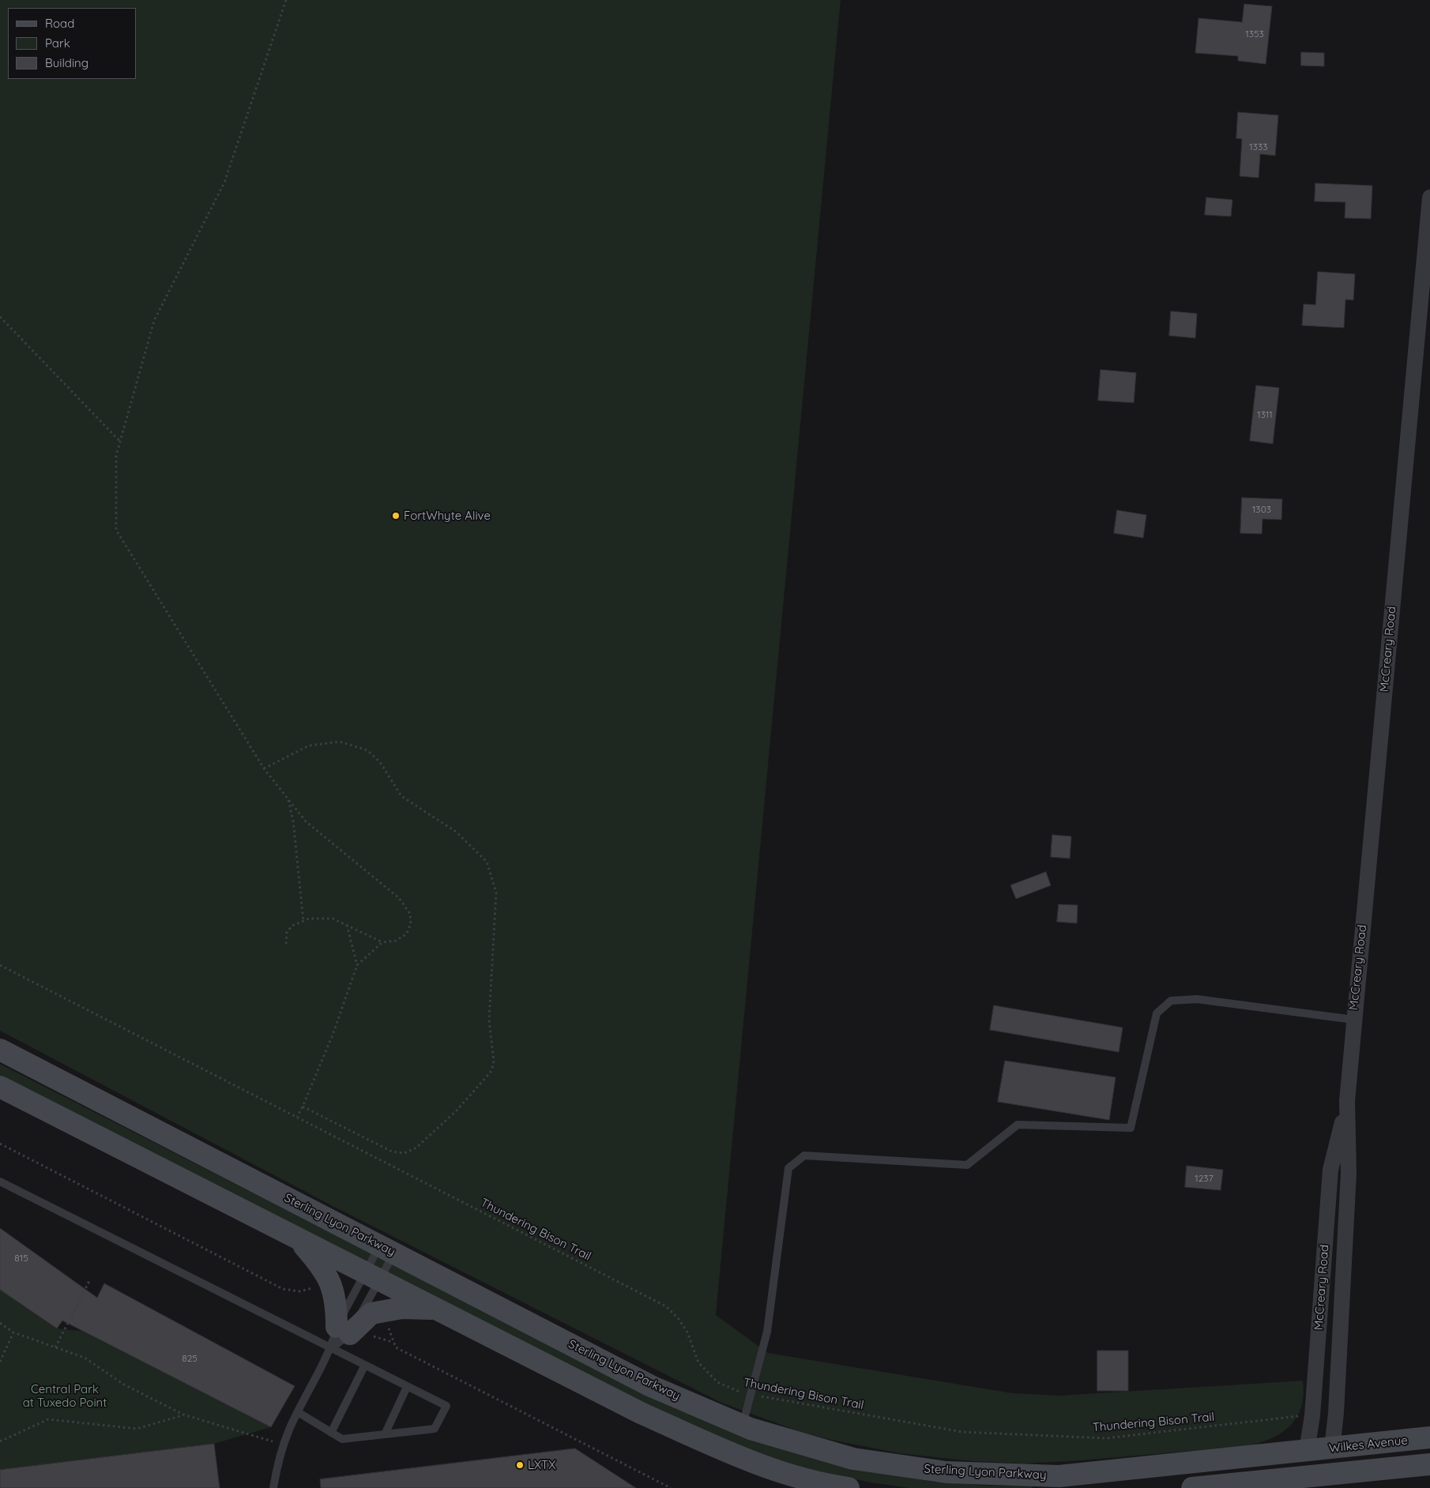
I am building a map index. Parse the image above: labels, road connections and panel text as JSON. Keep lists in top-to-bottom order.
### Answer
{
  "streets": {
    "main road": ["Sterling Lyon Parkway", "Wilkes Avenue"],
    "street": ["McCreary Road"],
    "path": ["Thundering Bison Trail"]
  },
  "crossings": [
    ["McCreary Road", "Sterling Lyon Parkway"],
    ["McCreary Road", "Wilkes Avenue"],
    ["Sterling Lyon Parkway", "Wilkes Avenue"]
  ],
  "parks": ["Central Park at Tuxedo Point"],
  "places": ["FortWhyte Alive", "LXTX"],
  "house_numbers": [
    "1353",
    "1333",
    "1311",
    "1303",
    "1237",
    "815",
    "825"
  ],
  "legend": ["Road", "Park", "Building"]
}
